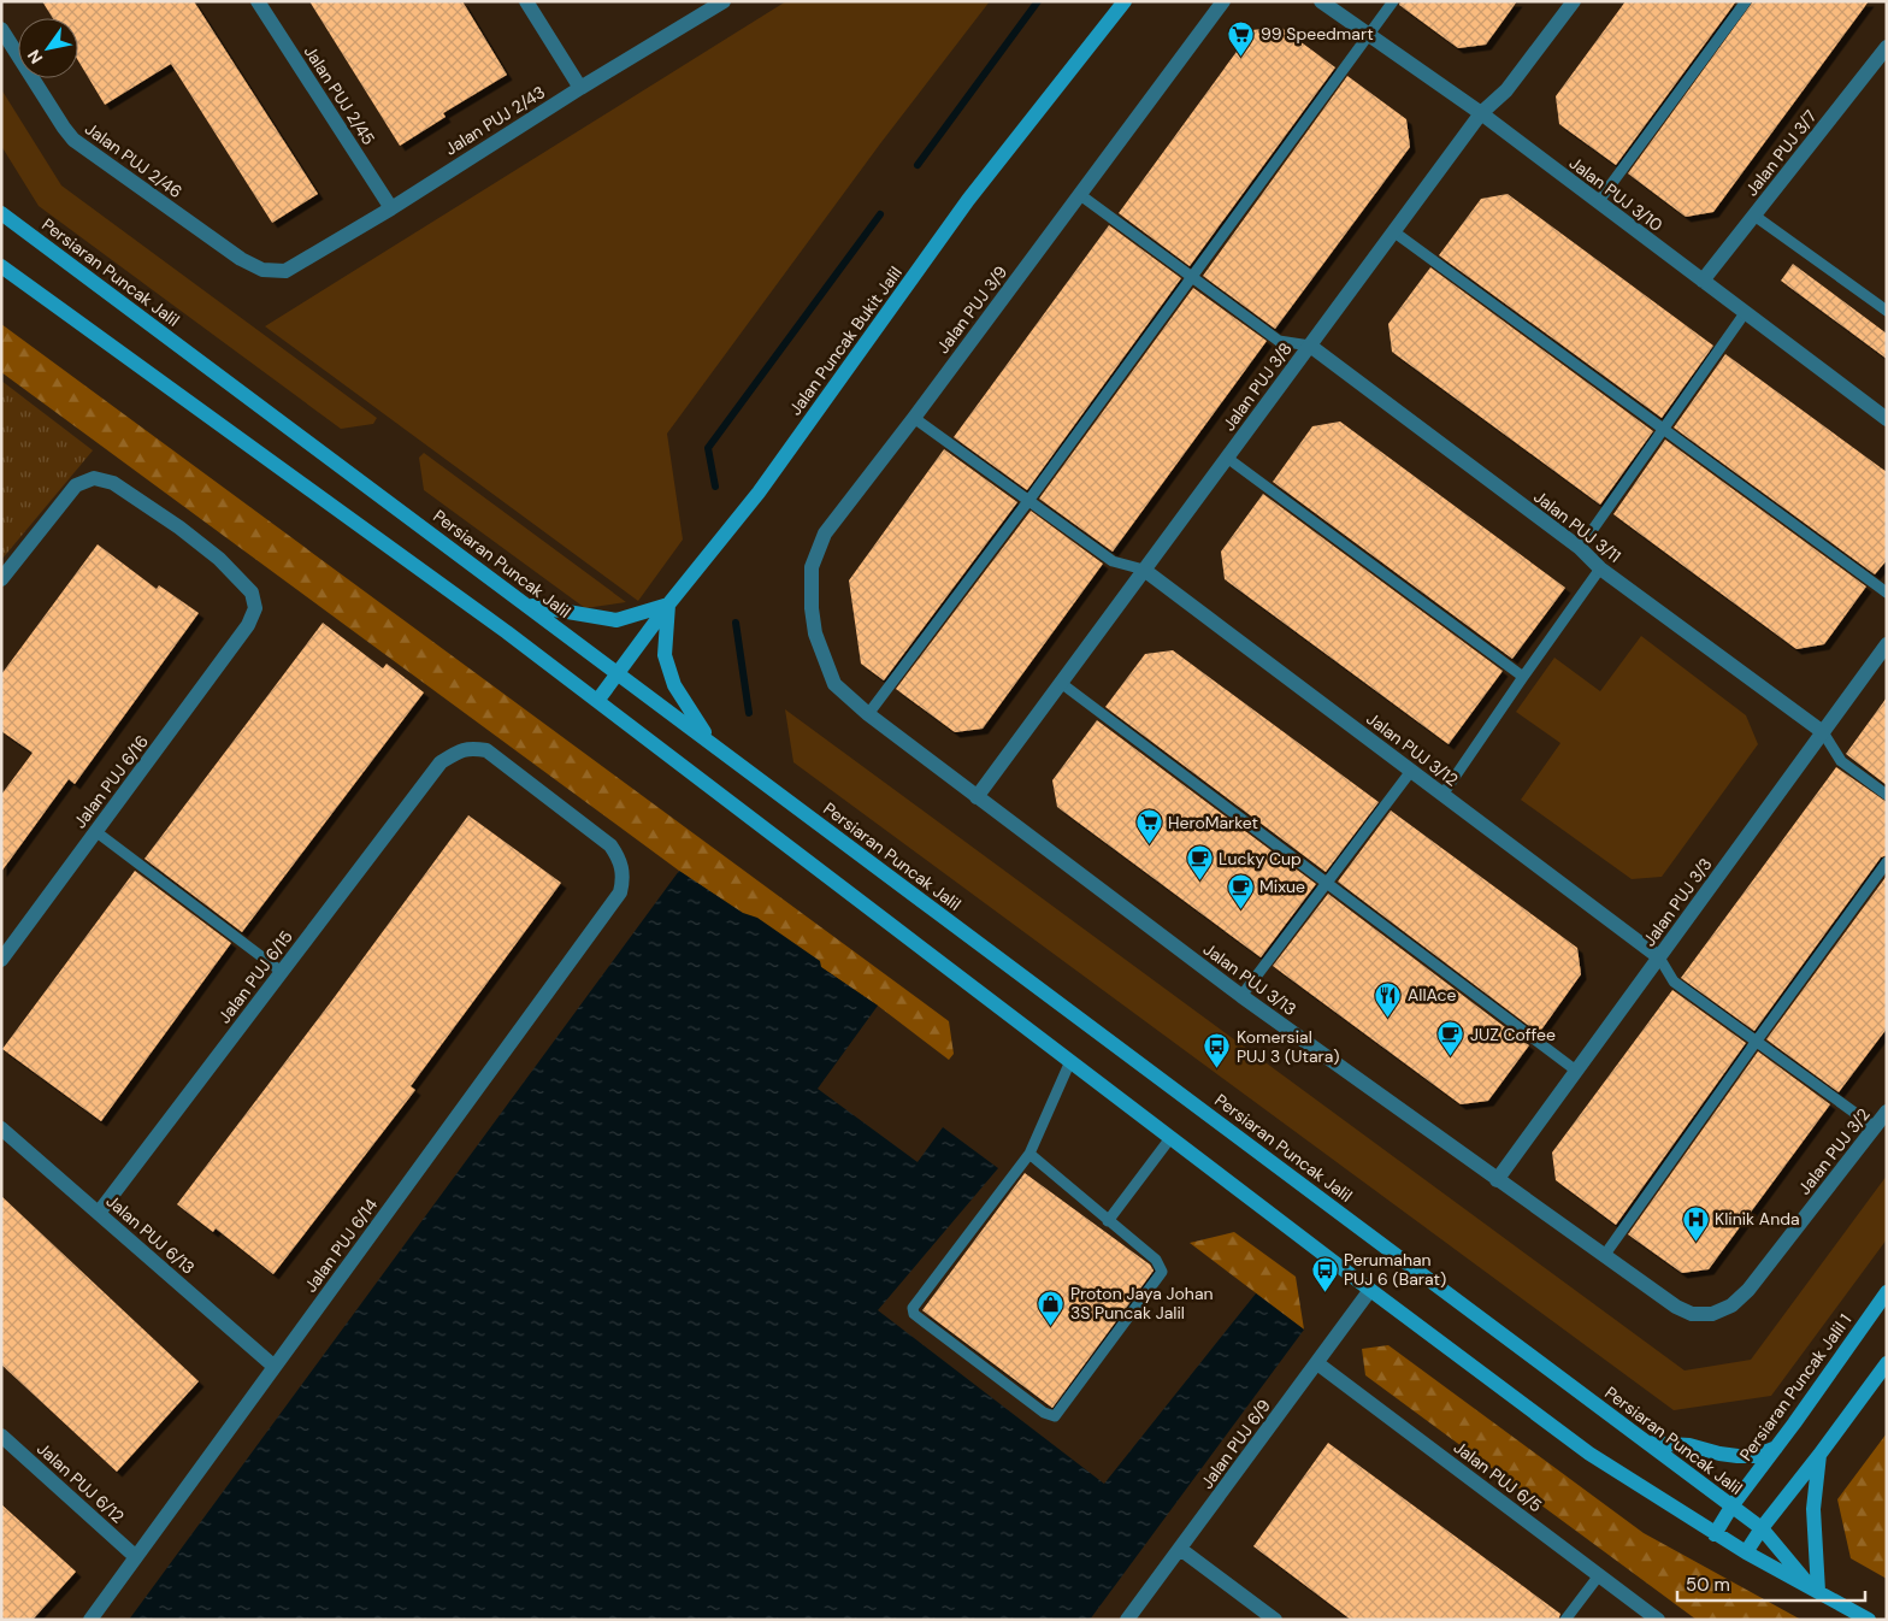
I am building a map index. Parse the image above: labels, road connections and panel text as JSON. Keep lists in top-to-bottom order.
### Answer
{
  "streets": {
    "main road": ["Persiaran Puncak Jalil", "Jalan Puncak Bukit Jalil", "Persiaran Puncak Jalil 1"],
    "street": [
      "Jalan PUJ 2/45",
      "Jalan PUJ 2/43",
      "Jalan PUJ 3/7",
      "Jalan PUJ 2/46",
      "Jalan PUJ 3/10",
      "Jalan PUJ 3/9",
      "Jalan PUJ 3/8",
      "Jalan PUJ 3/11",
      "Jalan PUJ 3/12",
      "Jalan PUJ 6/16",
      "Jalan PUJ 3/3",
      "Jalan PUJ 6/15",
      "Jalan PUJ 3/13",
      "Jalan PUJ 3/2",
      "Jalan PUJ 6/13",
      "Jalan PUJ 6/14",
      "Jalan PUJ 6/9",
      "Jalan PUJ 6/5",
      "Jalan PUJ 6/12"
    ]
  },
  "crossings": [
    ["Jalan PUJ 2/45", "Jalan PUJ 2/43"],
    ["Jalan PUJ 2/43", "Jalan PUJ 2/46"],
    ["Jalan PUJ 3/7", "Jalan PUJ 3/10"],
    ["Jalan PUJ 3/10", "Jalan PUJ 3/8"],
    ["Persiaran Puncak Jalil", "Jalan Puncak Bukit Jalil"],
    ["Persiaran Puncak Jalil", "Persiaran Puncak Jalil 1"],
    ["Jalan PUJ 3/9", "Jalan PUJ 3/13"],
    ["Jalan PUJ 3/8", "Jalan PUJ 3/11"],
    ["Jalan PUJ 3/8", "Jalan PUJ 3/12"],
    ["Jalan PUJ 3/8", "Jalan PUJ 3/13"],
    ["Jalan PUJ 3/11", "Jalan PUJ 3/3"],
    ["Jalan PUJ 3/12", "Jalan PUJ 3/3"],
    ["Jalan PUJ 3/3", "Jalan PUJ 3/13"],
    ["Jalan PUJ 6/15", "Jalan PUJ 6/13"],
    ["Jalan PUJ 6/15", "Jalan PUJ 6/14"],
    ["Jalan PUJ 3/13", "Jalan PUJ 3/2"],
    ["Jalan PUJ 6/13", "Jalan PUJ 6/14"],
    ["Jalan PUJ 6/14", "Jalan PUJ 6/12"],
    ["Jalan PUJ 6/9", "Jalan PUJ 6/5"]
  ],
  "places": {
    "supermarket": ["99 Speedmart", "HeroMarket"],
    "cafe": ["Lucky Cup", "Mixue", "JUZ Coffee"],
    "restaurant": ["AllAce"],
    "bus stop": ["Komersial PUJ 3 (Utara)", "Perumahan PUJ 6 (Barat)"],
    "hospital": ["Klinik Anda"],
    "shop": ["Proton Jaya Johan 3S Puncak Jalil"]
  },
  "scale_bar": "50 m",
  "north": "bottom left"
}
